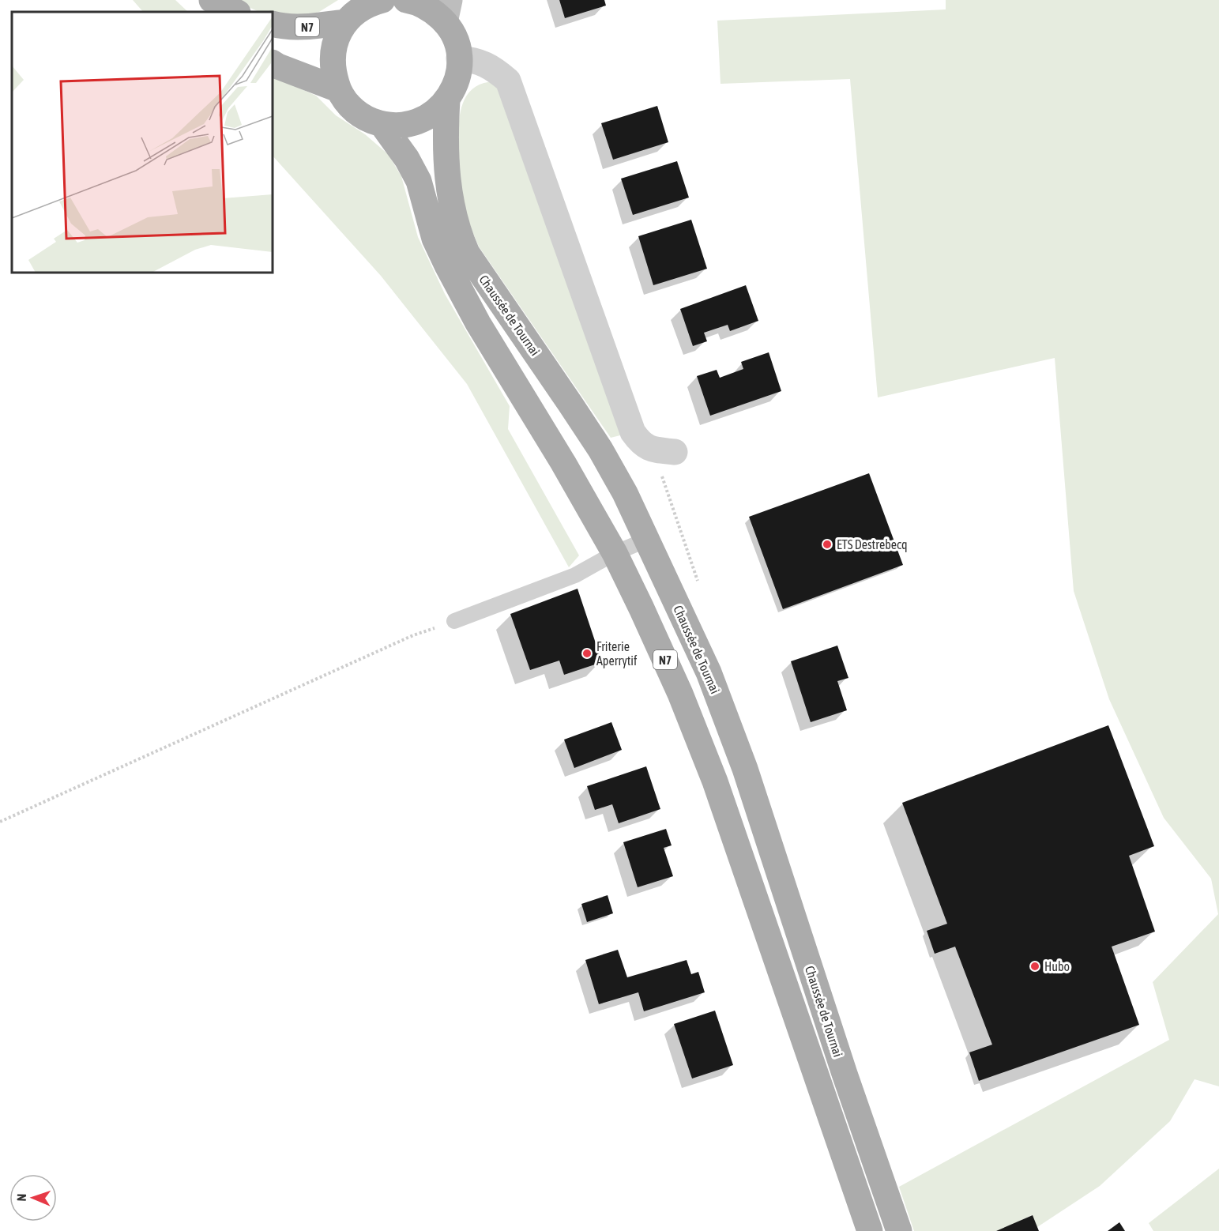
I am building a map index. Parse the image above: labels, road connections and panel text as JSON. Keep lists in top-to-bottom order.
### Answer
{
  "streets": {
    "main road": ["N7", "Chaussée de Tournai"]
  },
  "places": ["ETS Destrebecq", "Friterie Aperrytif", "Hubo"],
  "north": "left"
}
